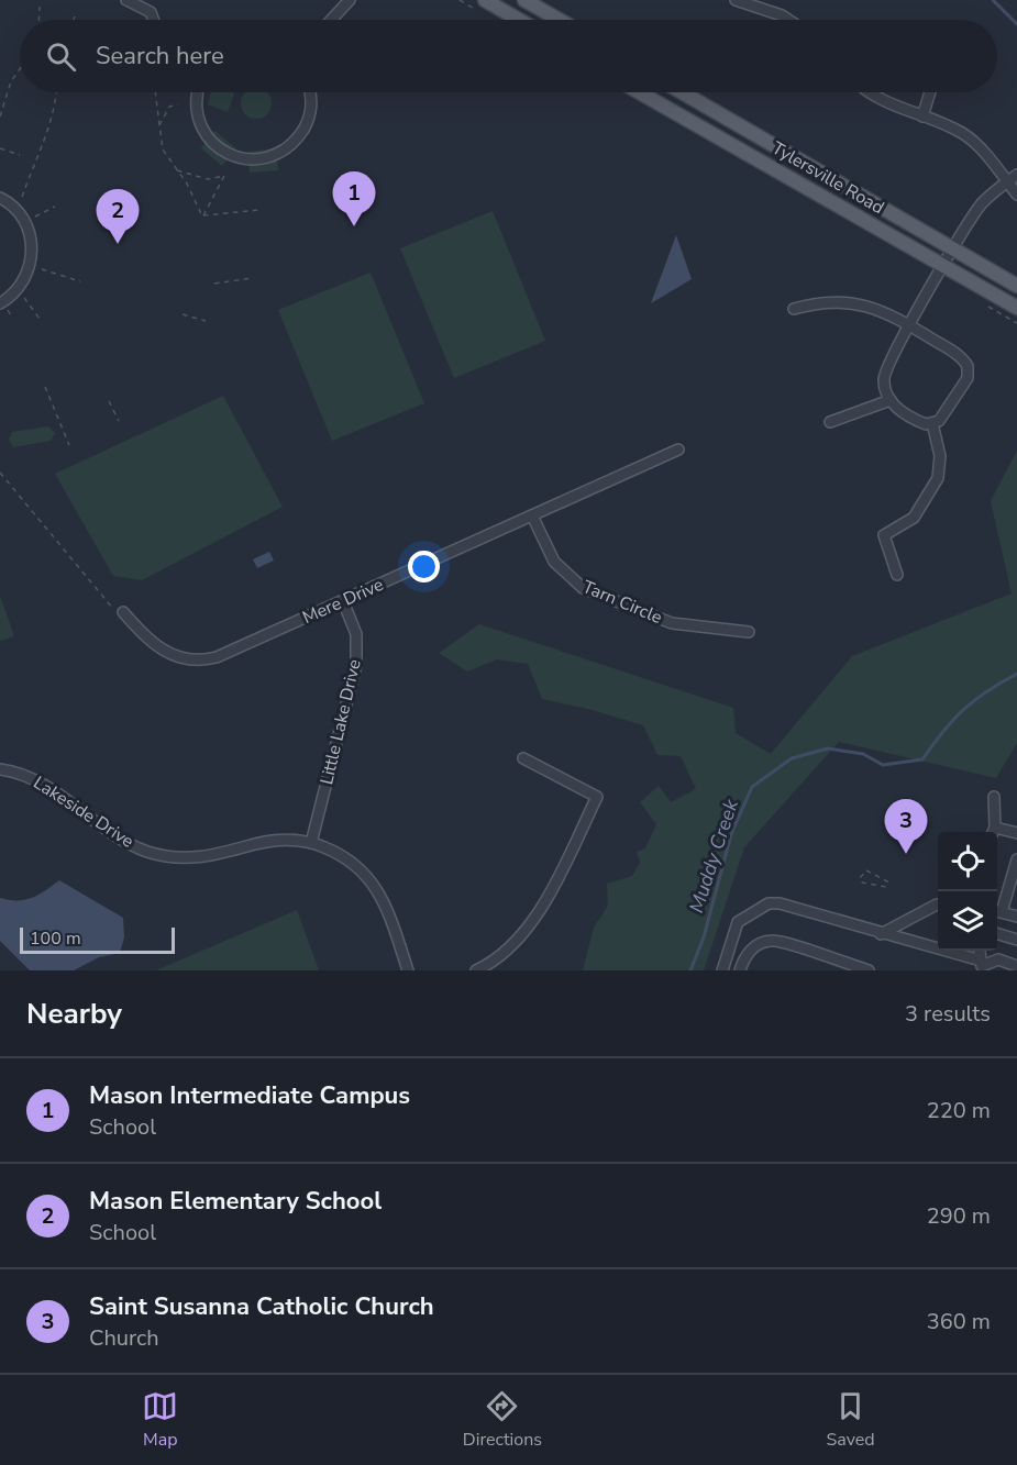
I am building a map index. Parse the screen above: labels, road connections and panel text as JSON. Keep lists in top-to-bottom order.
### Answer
{
  "streets": {
    "main road": ["Tylersville Road"],
    "street": [
      "Mere Drive",
      "Tarn Circle",
      "Little Lake Drive",
      "Lakeside Drive"
    ]
  },
  "crossings": [
    ["Mere Drive", "Tarn Circle"],
    ["Mere Drive", "Little Lake Drive"],
    ["Little Lake Drive", "Lakeside Drive"]
  ],
  "water": ["Muddy Creek"],
  "scale_bar": "100 m",
  "page": {
    "search": "Search here",
    "pins": ["1", "2", "3"],
    "scale": "100 m",
    "heading": ["Nearby", "3 results"],
    "list": [
      {
        "mark": "1",
        "name": "Mason Intermediate Campus",
        "note": "School",
        "value": "220 m"
      },
      {
        "mark": "2",
        "name": "Mason Elementary School",
        "note": "School",
        "value": "290 m"
      },
      {
        "mark": "3",
        "name": "Saint Susanna Catholic Church",
        "note": "Church",
        "value": "360 m"
      }
    ],
    "nav": ["Map", "Directions", "Saved"]
  }
}
